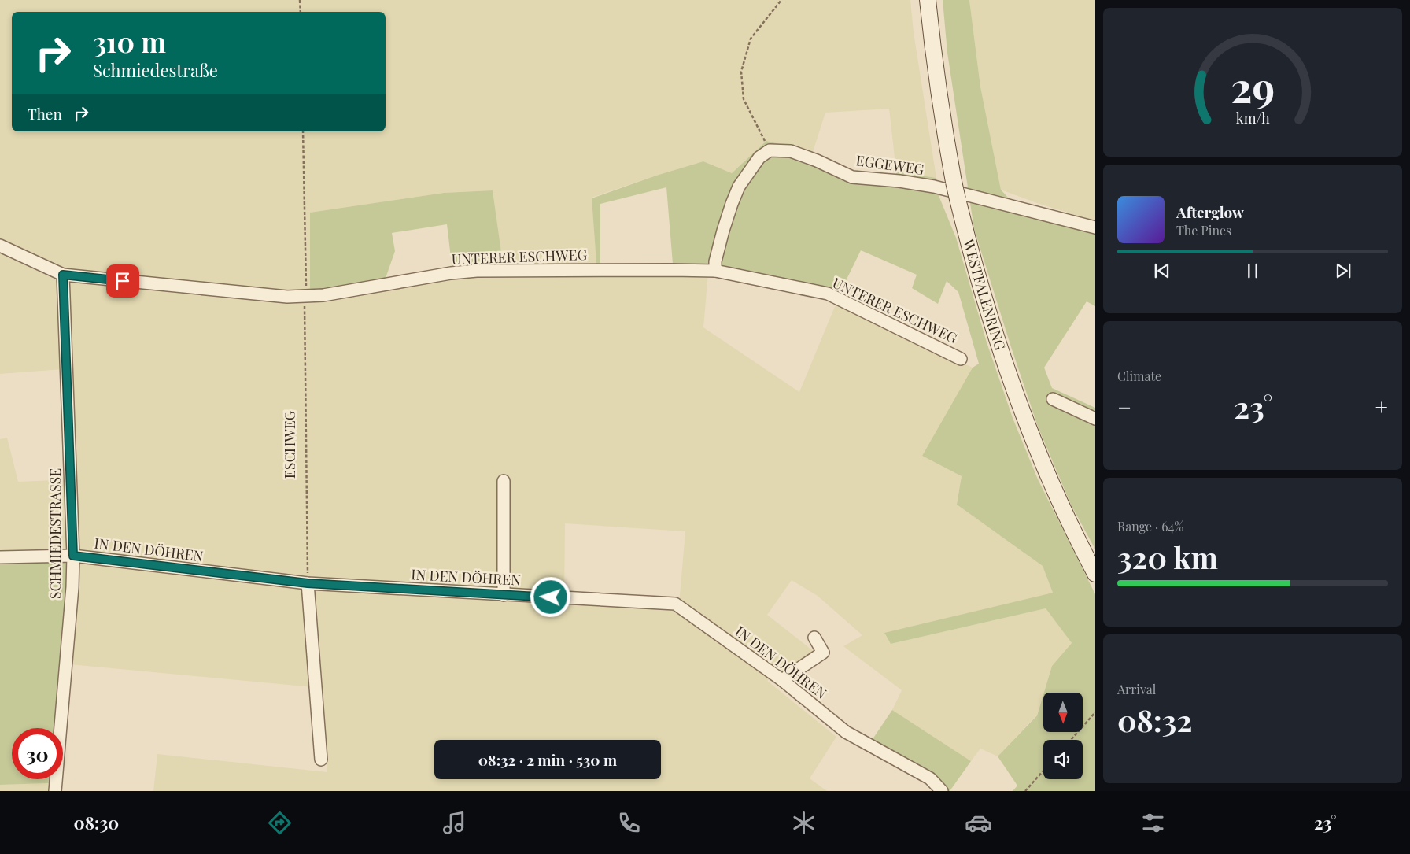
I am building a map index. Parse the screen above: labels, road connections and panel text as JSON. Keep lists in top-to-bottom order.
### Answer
{
  "streets": {
    "main road": ["WESTFALENRING"],
    "street": [
      "EGGEWEG",
      "UNTERER ESCHWEG",
      "SCHMIEDESTRASSE",
      "IN DEN DÖHREN"
    ],
    "path": ["ESCHWEG"]
  },
  "crossings": [
    ["UNTERER ESCHWEG", "ESCHWEG"],
    ["UNTERER ESCHWEG", "SCHMIEDESTRASSE"],
    ["ESCHWEG", "IN DEN DÖHREN"],
    ["SCHMIEDESTRASSE", "IN DEN DÖHREN"]
  ],
  "north": "bottom",
  "page": {
    "turn": ["310 m", "Schmiedestraße"],
    "then": "Then",
    "song": ["Afterglow", "The Pines"],
    "tile": [
      "Climate",
      ["Range · 64%", "320 km"],
      ["Arrival", "08:32"]
    ],
    "heat": ["−", "23°", "+"],
    "limit": "30",
    "trip": "08:32 · 2 min · 530 m",
    "tabs": ["08:30", "23°"],
    "gauge": ["29", "km/h"]
  }
}
